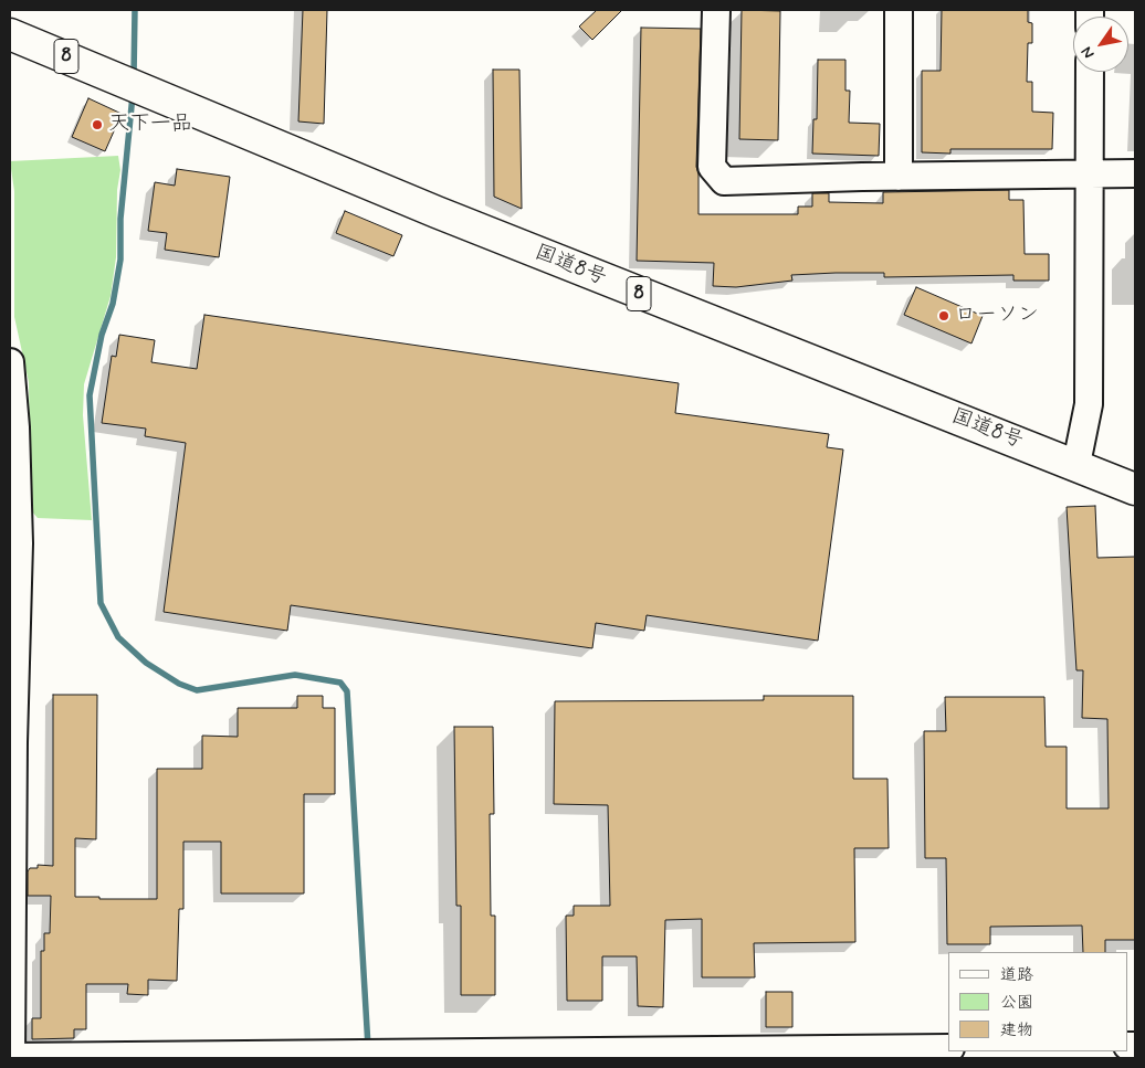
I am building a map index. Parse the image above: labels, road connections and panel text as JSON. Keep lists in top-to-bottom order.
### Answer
{
  "streets": {
    "highway": ["8", "国道8号"]
  },
  "places": ["天下一品", "ローソン"],
  "legend": ["道路", "公園", "建物"],
  "north": "bottom left"
}
